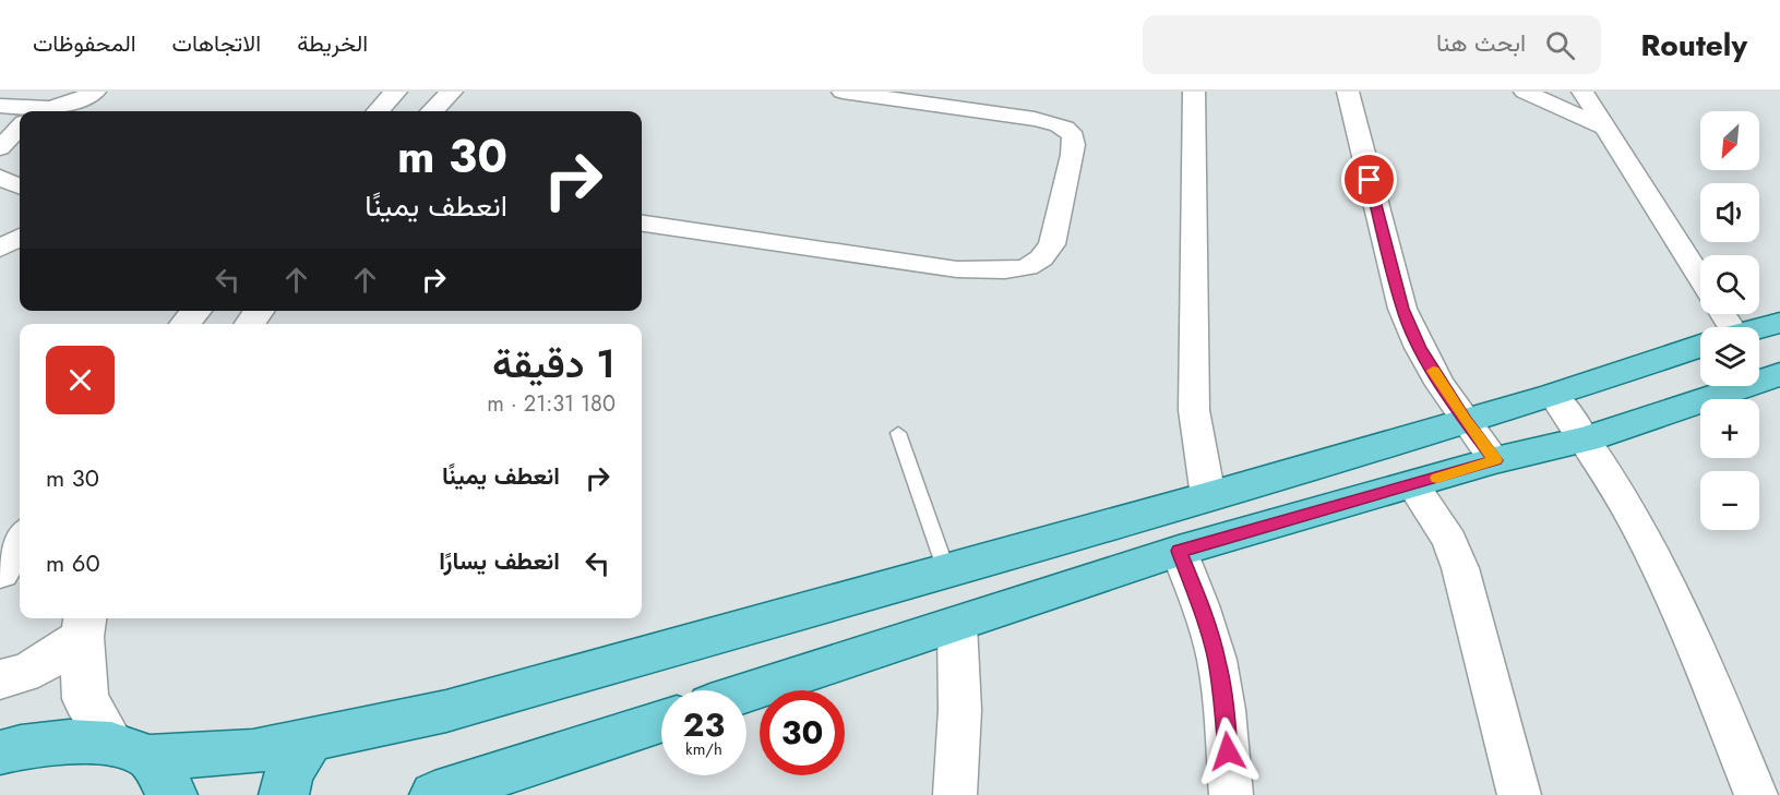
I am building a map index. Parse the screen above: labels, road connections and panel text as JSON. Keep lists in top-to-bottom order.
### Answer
{
  "north": "bottom left",
  "page": {
    "header": "Routely",
    "search": "ابحث هنا",
    "nav": ["الخريطة", "الاتجاهات", "المحفوظات"],
    "map_buttons": ["+", "−"],
    "turn": ["30 m", "انعطف يمينًا"],
    "heading": ["1 دقيقة", "180 m · 21:31"],
    "list": [
      {
        "name": "انعطف يمينًا",
        "value": "30 m"
      },
      {
        "name": "انعطف يسارًا",
        "value": "60 m"
      }
    ],
    "speed": "23 km/h",
    "limit": "30"
  }
}
